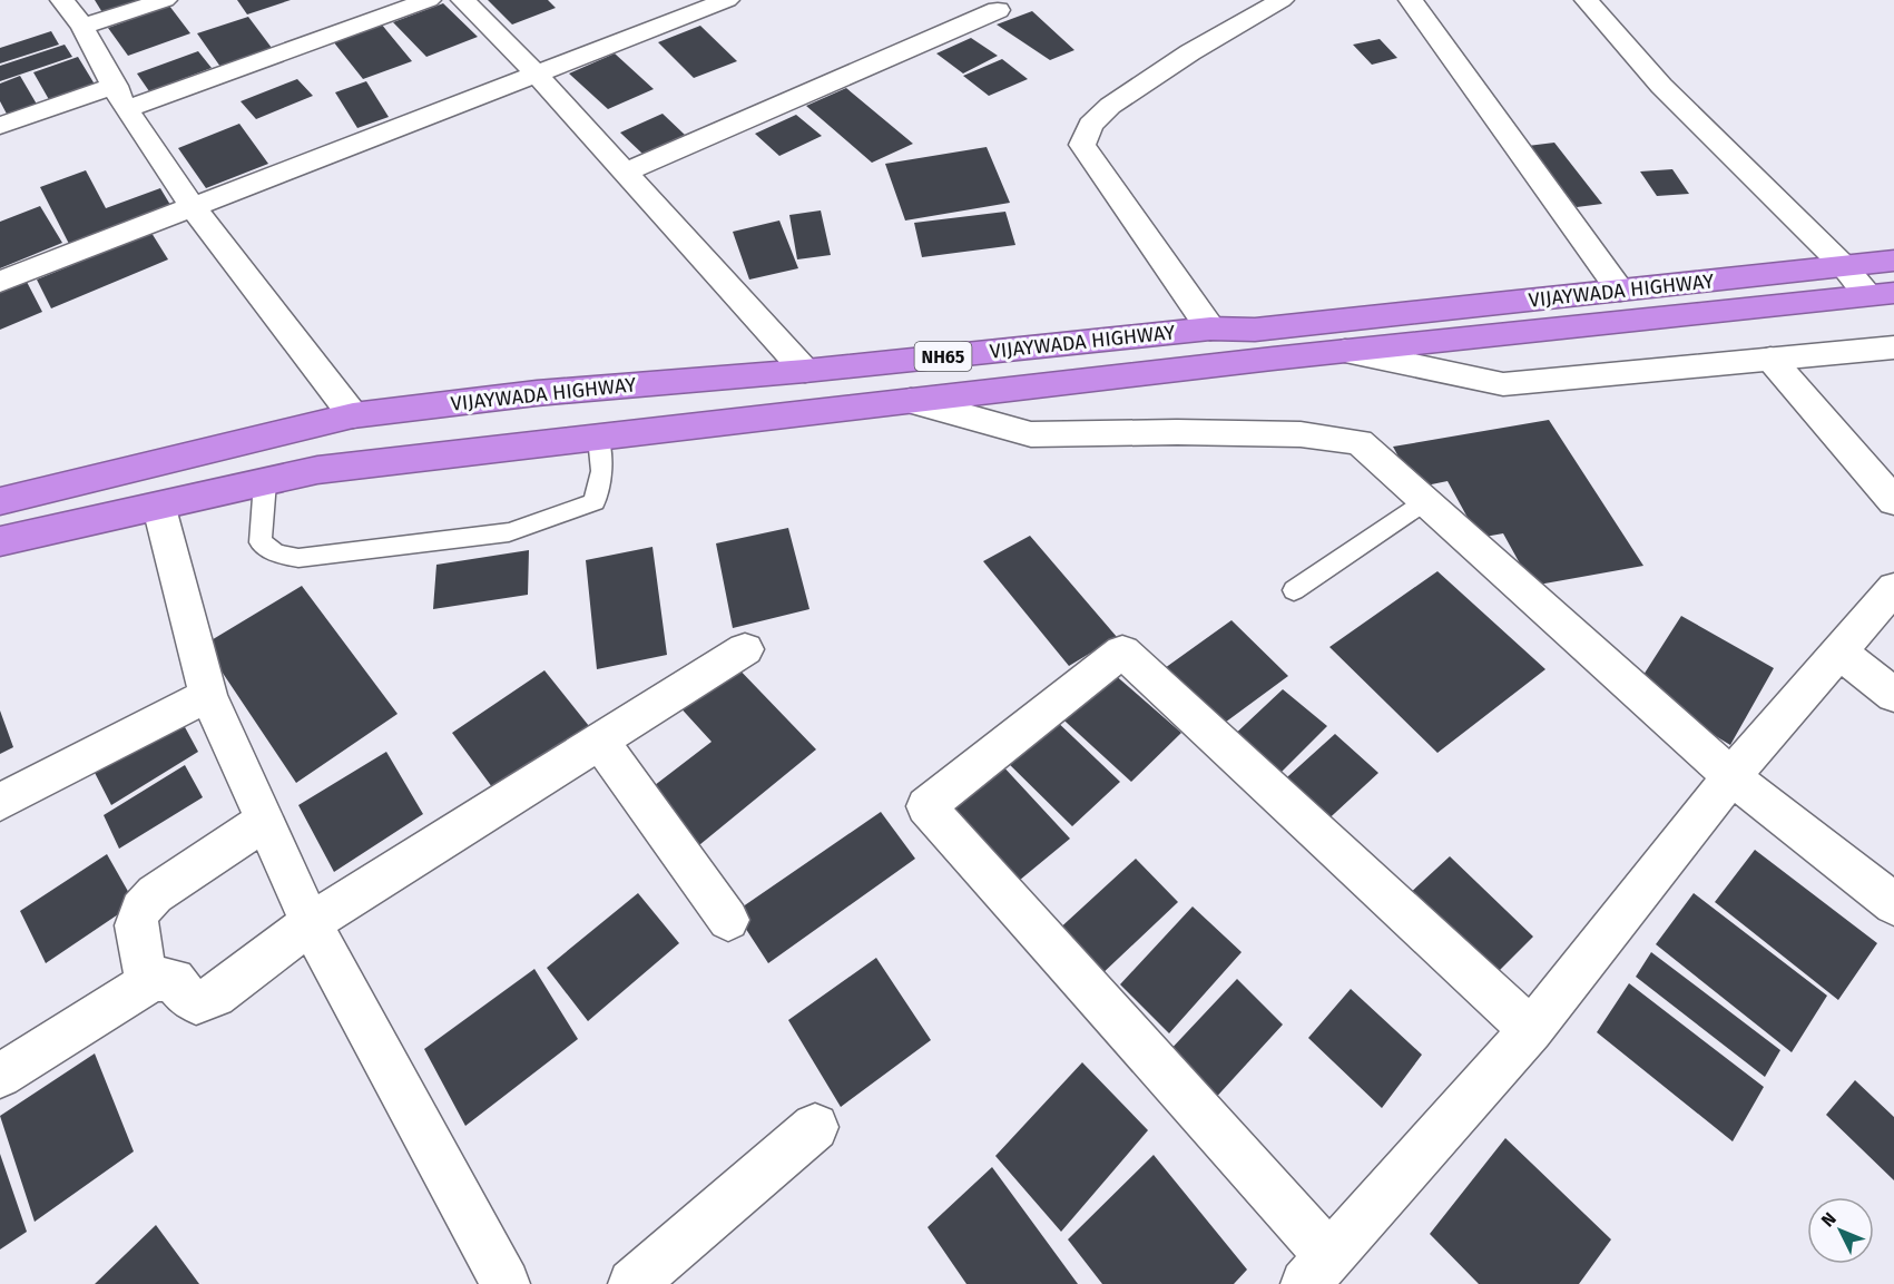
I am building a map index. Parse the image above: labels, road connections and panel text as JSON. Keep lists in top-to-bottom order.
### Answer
{
  "streets": {
    "highway": ["VIJAYWADA HIGHWAY", "NH65"]
  },
  "north": "top left"
}
